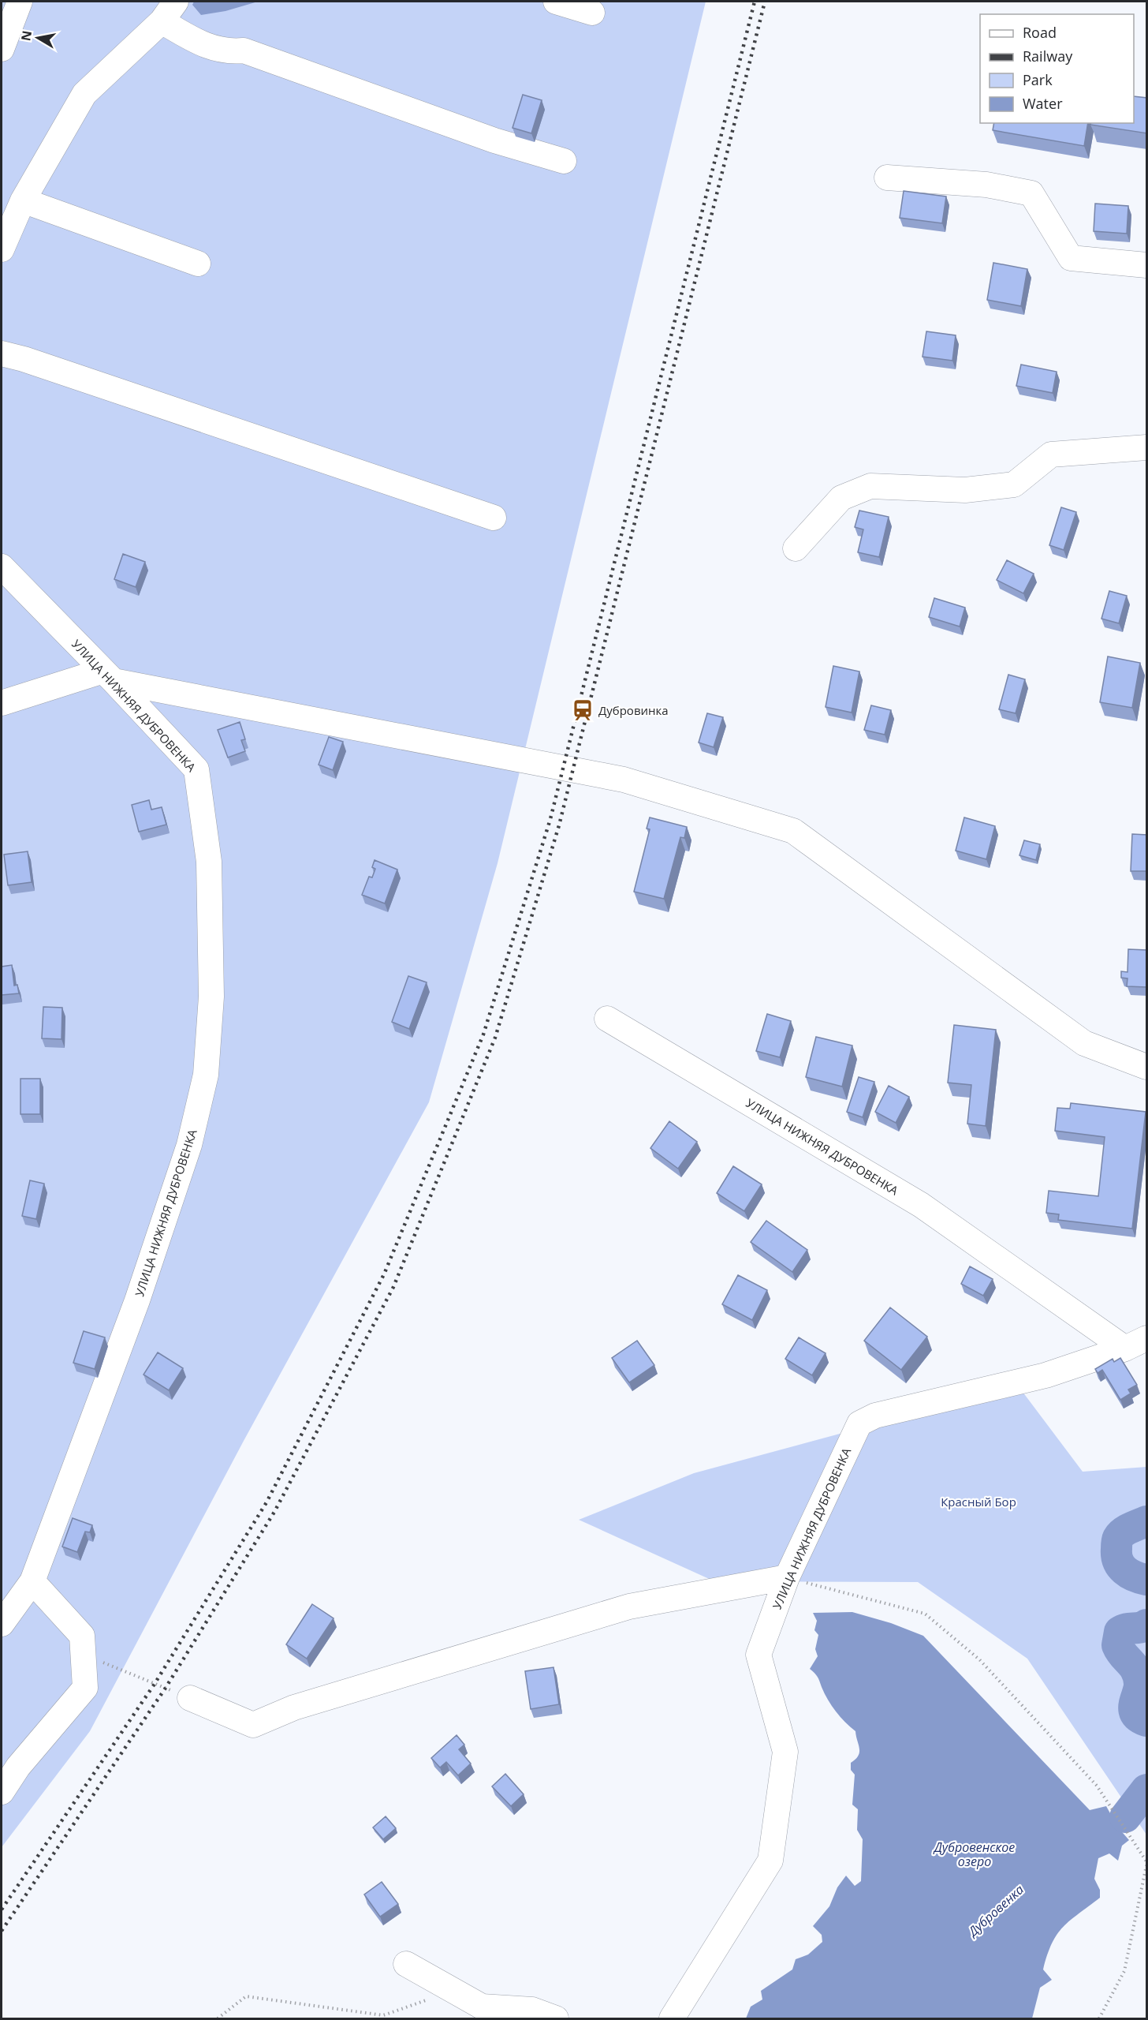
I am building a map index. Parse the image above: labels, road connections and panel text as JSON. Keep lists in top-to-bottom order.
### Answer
{
  "streets": {
    "street": ["УЛИЦА НИЖНЯЯ ДУБРОВЕНКА"]
  },
  "water": ["Дубровенское озеро", "Дубровенка"],
  "parks": ["Красный Бор"],
  "places": {
    "station": ["Дубровинка"]
  },
  "legend": [
    "Road",
    "Railway",
    "Park",
    "Water"
  ],
  "north": "left"
}
